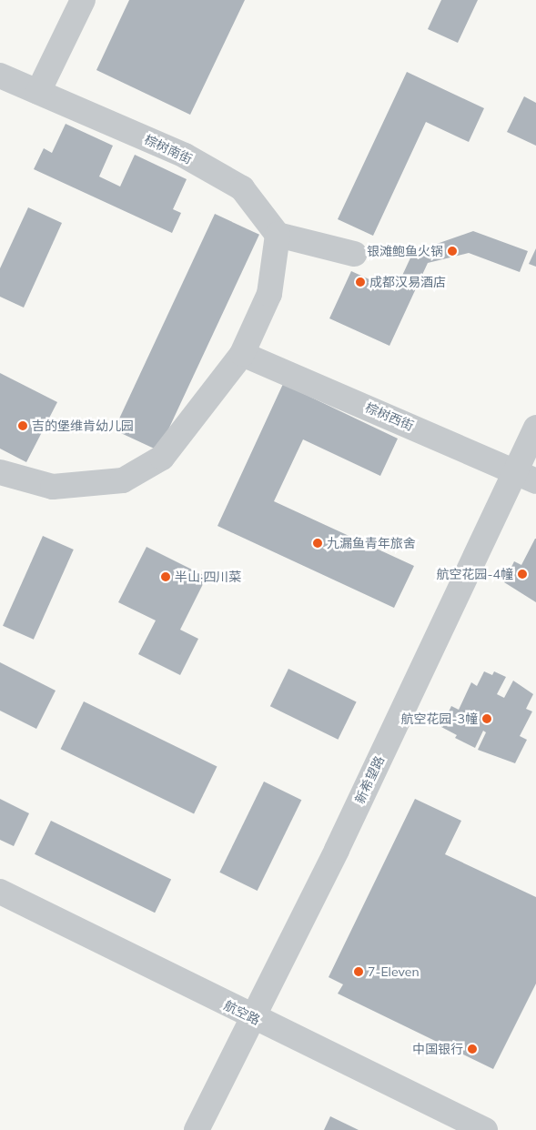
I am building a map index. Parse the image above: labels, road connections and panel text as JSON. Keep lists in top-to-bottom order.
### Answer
{
  "streets": {
    "street": [
      "棕树南街",
      "棕树西街",
      "新希望路",
      "航空路"
    ]
  },
  "crossings": [
    ["棕树西街", "新希望路"],
    ["新希望路", "航空路"]
  ],
  "places": [
    "银滩鲍鱼火锅",
    "成都汉易酒店",
    "吉的堡维肯幼儿园",
    "九漏鱼青年旅舍",
    "航空花园-4幢",
    "半山·四川菜",
    "航空花园-3幢",
    "7-Eleven",
    "中国银行"
  ]
}
